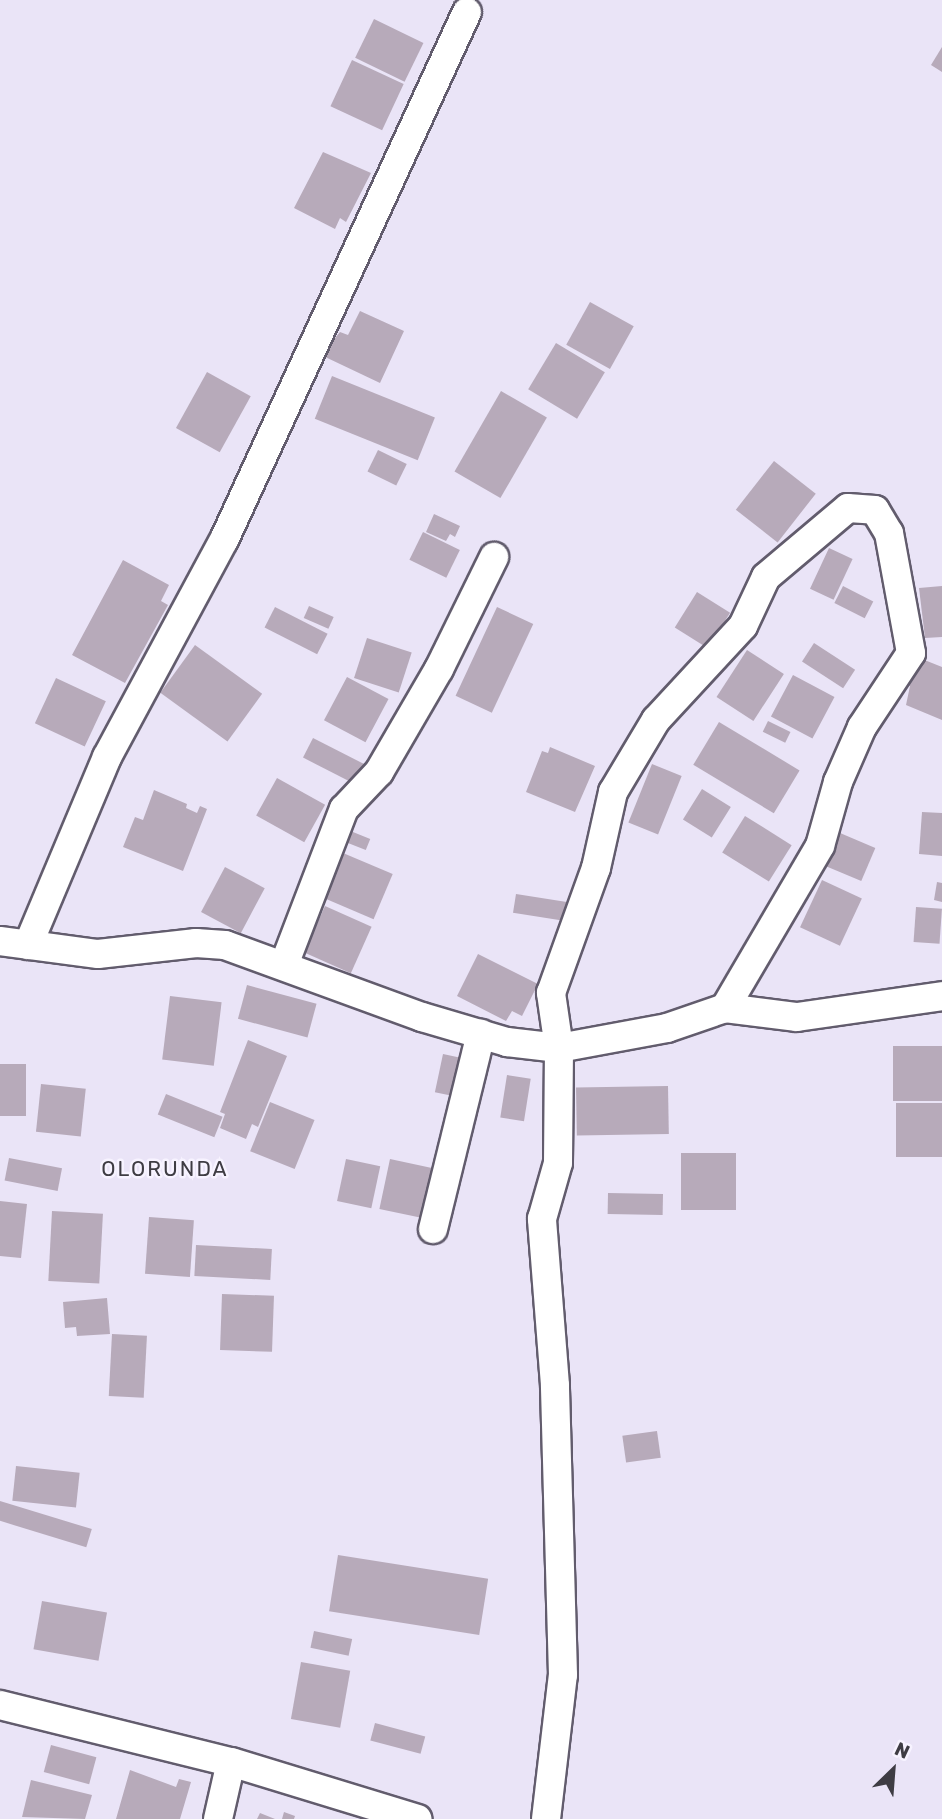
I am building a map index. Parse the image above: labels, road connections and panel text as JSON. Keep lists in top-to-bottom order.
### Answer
{
  "districts": ["OLORUNDA"],
  "north": "top right"
}
